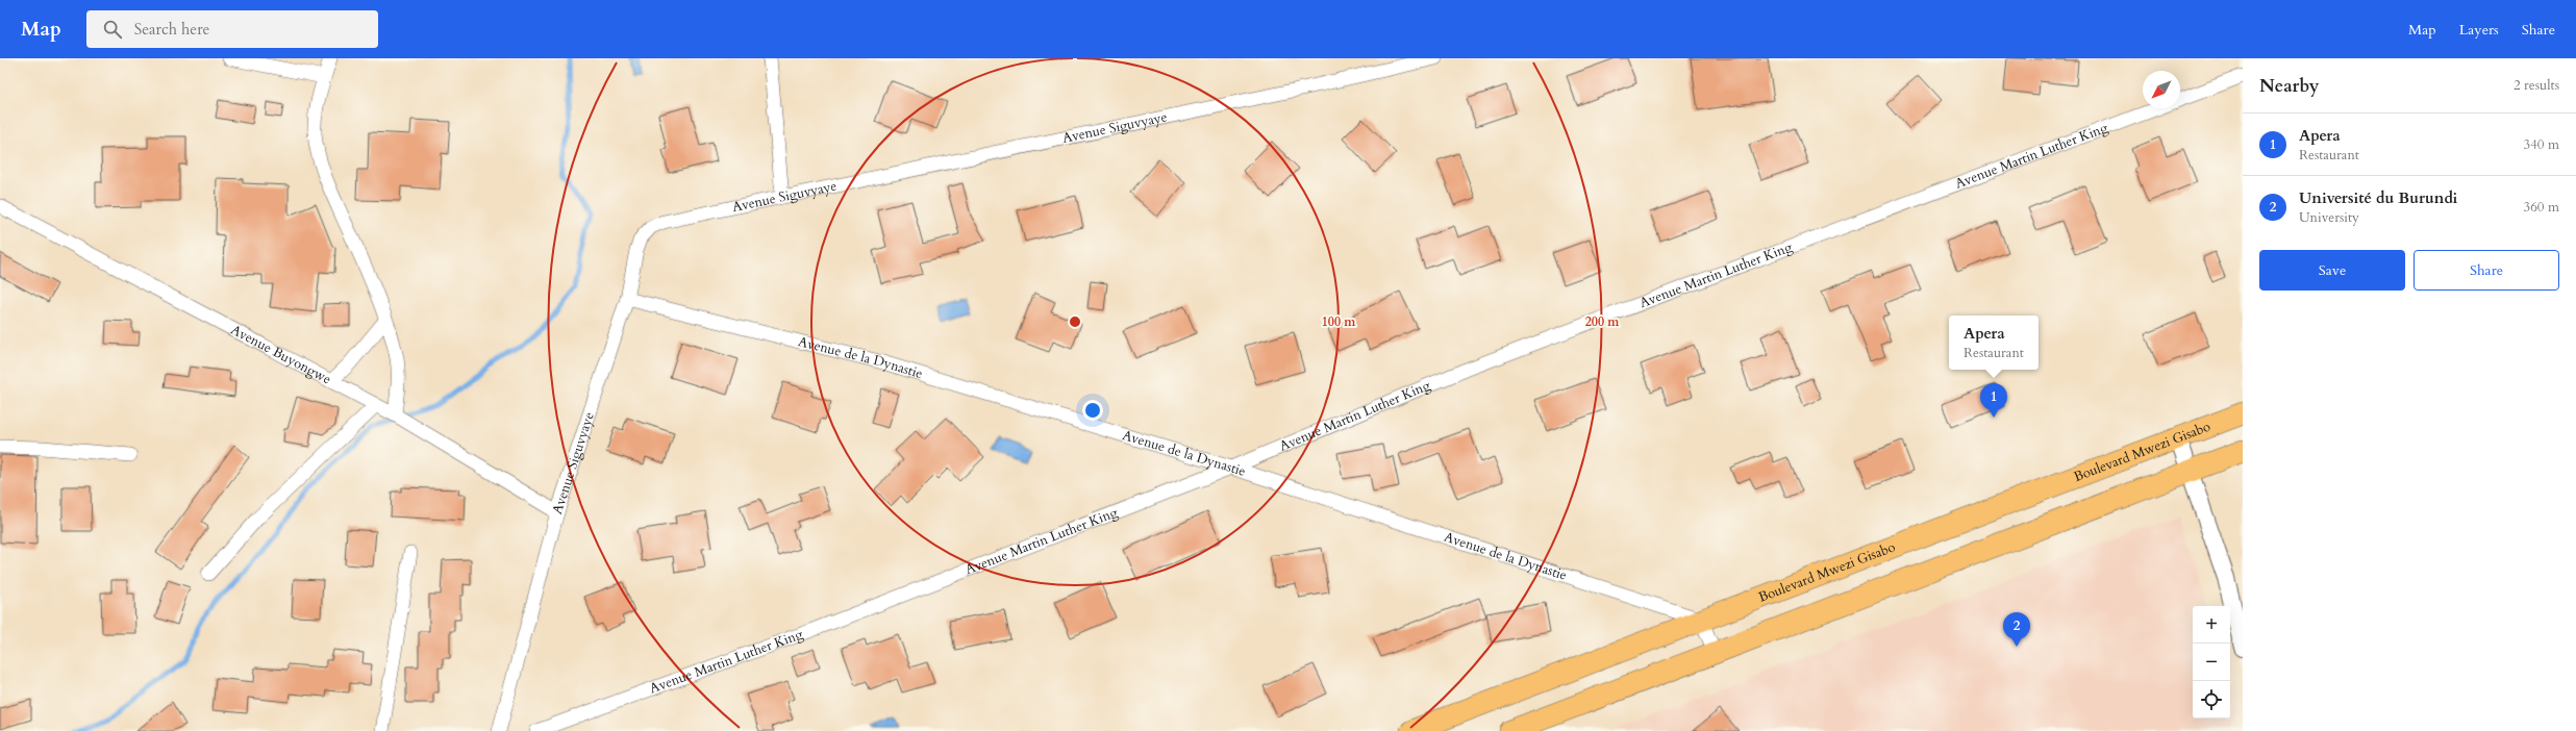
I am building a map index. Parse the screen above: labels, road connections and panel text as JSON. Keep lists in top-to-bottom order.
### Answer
{
  "streets": {
    "main road": ["Boulevard Mwezi Gisabo"],
    "street": [
      "Avenue Siguvyaye",
      "Avenue Martin Luther King",
      "Avenue Buyongwe",
      "Avenue de la Dynastie"
    ]
  },
  "crossings": [
    ["Avenue Siguvyaye", "Avenue Buyongwe"],
    ["Avenue Siguvyaye", "Avenue de la Dynastie"],
    ["Avenue Martin Luther King", "Avenue de la Dynastie"],
    ["Avenue de la Dynastie", "Boulevard Mwezi Gisabo"]
  ],
  "north": "bottom left",
  "page": {
    "header": "Map",
    "search": "Search here",
    "nav": ["Map", "Layers", "Share"],
    "heading": ["Nearby", "2 results"],
    "list": [
      {
        "mark": "1",
        "name": "Apera",
        "note": "Restaurant",
        "value": "340 m"
      },
      {
        "mark": "2",
        "name": "Université du Burundi",
        "note": "University",
        "value": "360 m"
      }
    ],
    "buttons": ["Save", "Share"],
    "popup": ["Apera", "Restaurant"],
    "pins": ["1", "2"],
    "map_buttons": ["+", "−"]
  },
  "rings": ["100 m", "200 m"]
}
